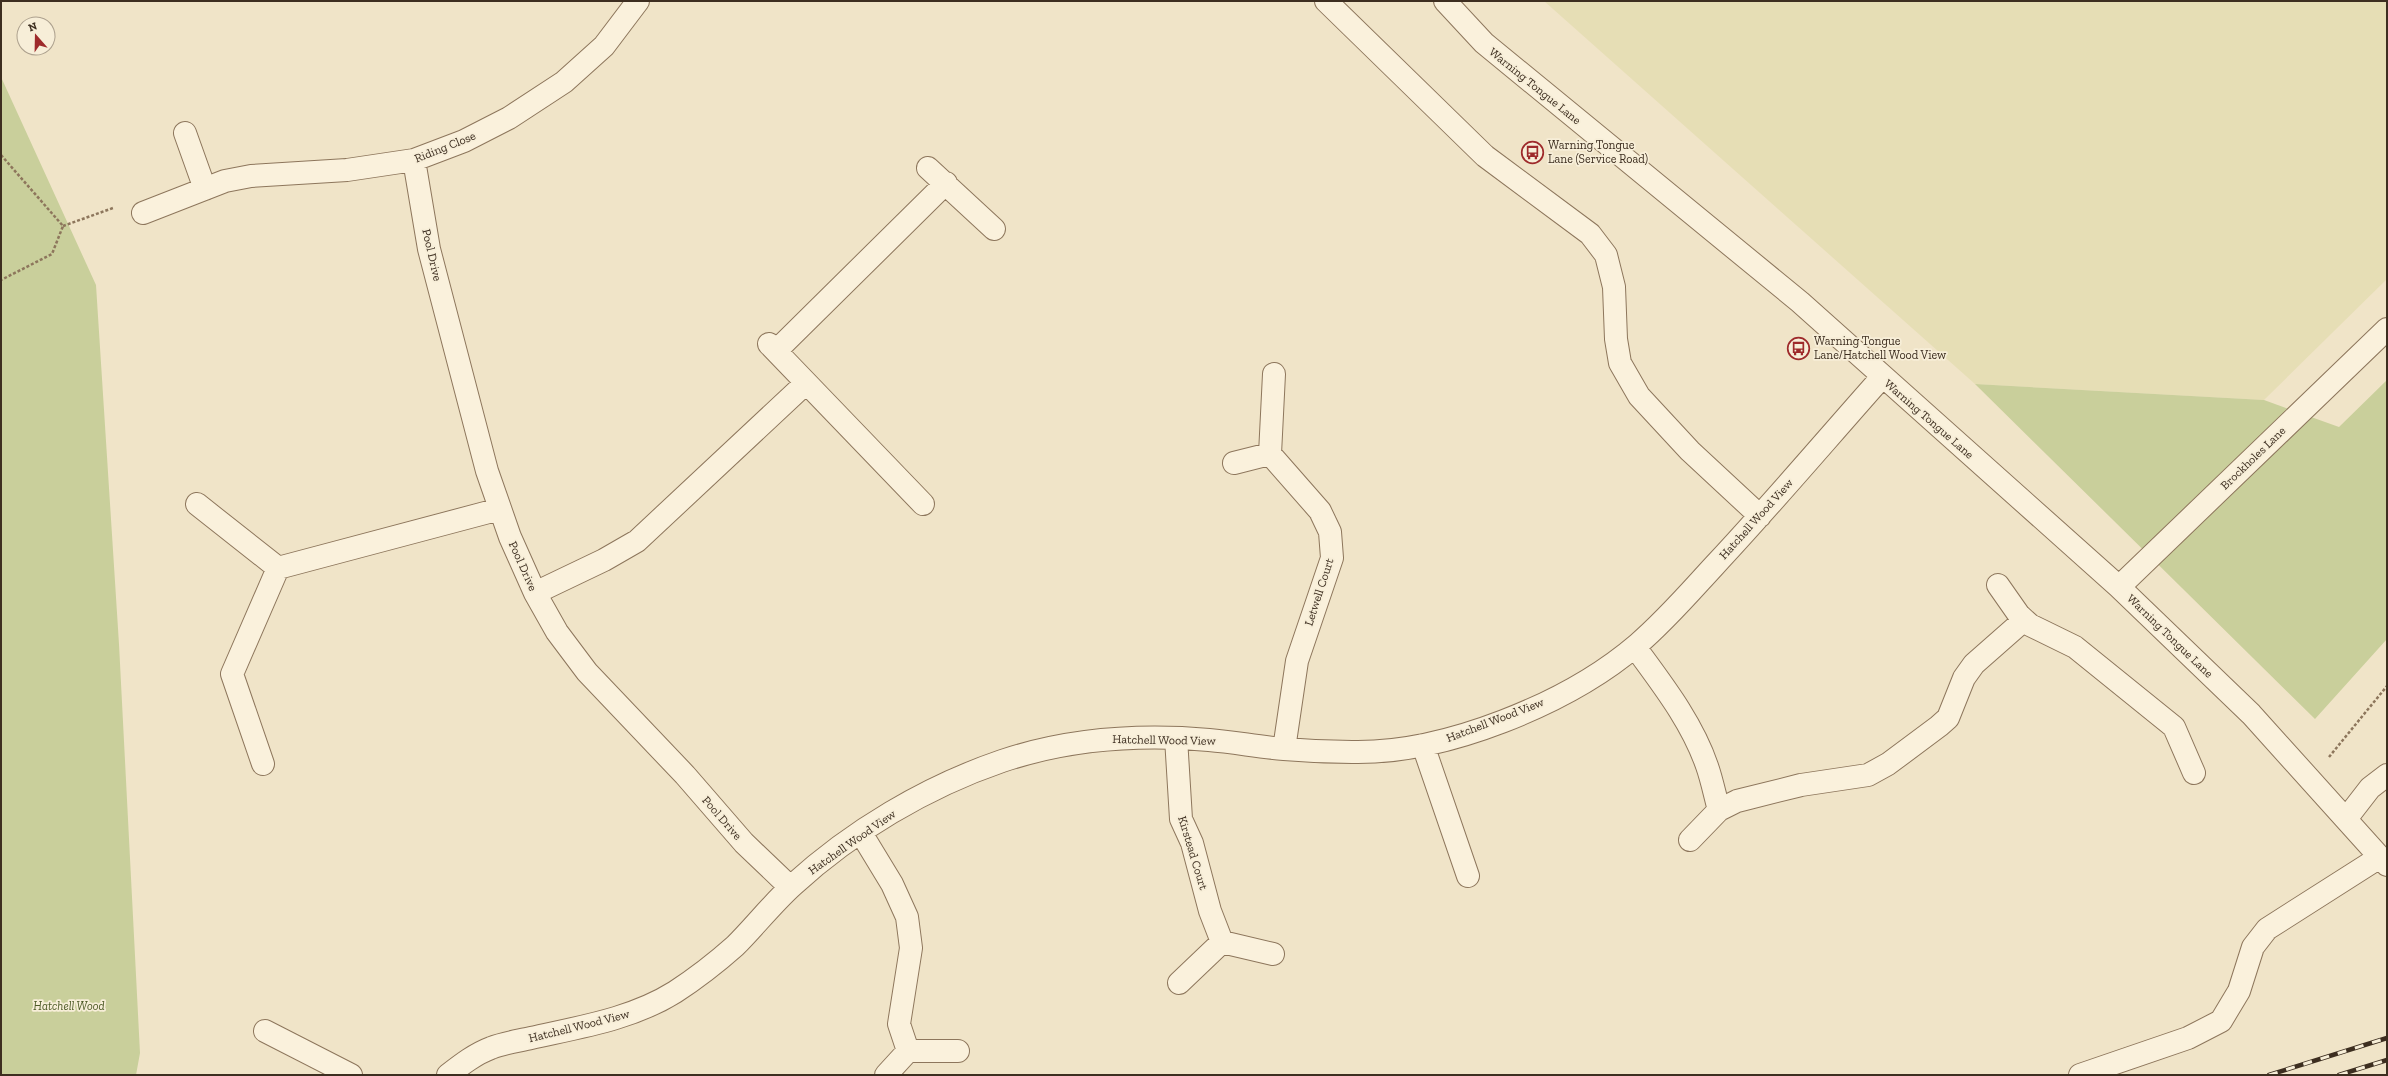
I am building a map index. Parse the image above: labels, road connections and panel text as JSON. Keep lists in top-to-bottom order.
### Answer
{
  "streets": {
    "street": [
      "Warning Tongue Lane",
      "Riding Close",
      "Pool Drive",
      "Brockholes Lane",
      "Hatchell Wood View",
      "Letwell Court",
      "Kirstead Court"
    ]
  },
  "crossings": [
    ["Warning Tongue Lane", "Brockholes Lane"],
    ["Warning Tongue Lane", "Hatchell Wood View"],
    ["Riding Close", "Pool Drive"],
    ["Pool Drive", "Hatchell Wood View"],
    ["Hatchell Wood View", "Letwell Court"],
    ["Hatchell Wood View", "Kirstead Court"]
  ],
  "parks": ["Hatchell Wood"],
  "places": {
    "bus stop": ["Warning Tongue Lane (Service Road)", "Warning Tongue Lane/Hatchell Wood View"]
  },
  "north": "top"
}
